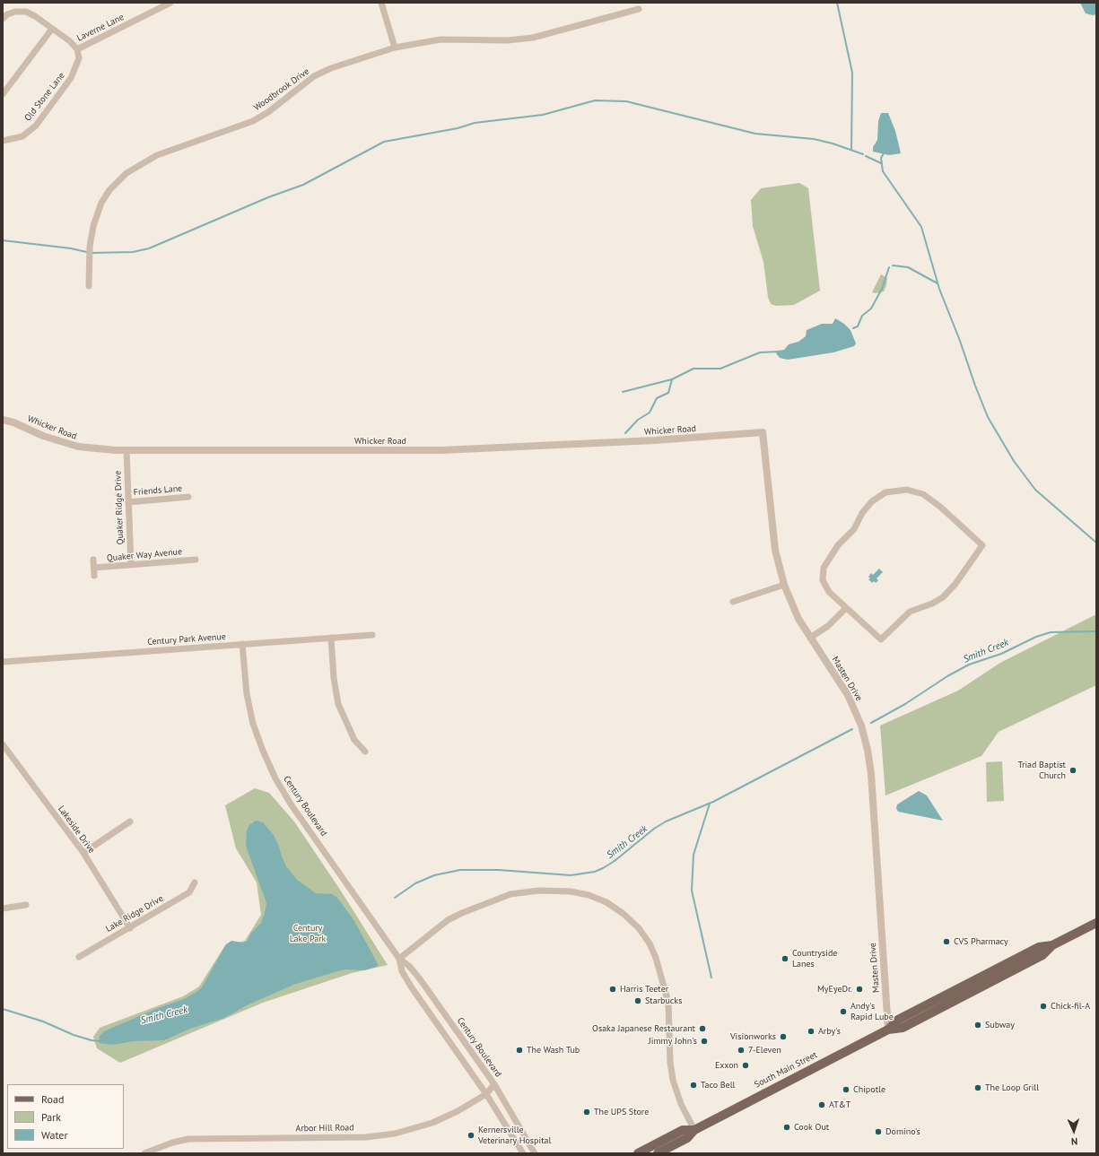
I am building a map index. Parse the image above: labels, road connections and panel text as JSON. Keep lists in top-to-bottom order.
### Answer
{
  "streets": {
    "main road": ["South Main Street"],
    "street": [
      "Laverne Lane",
      "Woodbrook Drive",
      "Old Stone Lane",
      "Whicker Road",
      "Friends Lane",
      "Quaker Ridge Drive",
      "Quaker Way Avenue",
      "Century Park Avenue",
      "Masten Drive",
      "Century Boulevard",
      "Lakeside Drive",
      "Lake Ridge Drive",
      "Arbor Hill Road"
    ]
  },
  "crossings": [
    ["Laverne Lane", "Old Stone Lane"],
    ["Whicker Road", "Quaker Ridge Drive"],
    ["Whicker Road", "Masten Drive"],
    ["Friends Lane", "Quaker Ridge Drive"],
    ["Quaker Ridge Drive", "Quaker Way Avenue"],
    ["Century Park Avenue", "Century Boulevard"],
    ["Masten Drive", "South Main Street"],
    ["Century Boulevard", "Arbor Hill Road"],
    ["Lakeside Drive", "Lake Ridge Drive"]
  ],
  "water": ["Smith Creek"],
  "parks": ["Century Lake Park"],
  "places": [
    "Triad Baptist Church",
    "CVS Pharmacy",
    "Countryside Lanes",
    "Harris Teeter",
    "MyEyeDr.",
    "Starbucks",
    "Chick-fil-A",
    "Andy's Rapid Lube",
    "Subway",
    "Osaka Japanese Restaurant",
    "Arby's",
    "Visionworks",
    "Jimmy John's",
    "The Wash Tub",
    "7-Eleven",
    "Exxon",
    "Taco Bell",
    "The Loop Grill",
    "Chipotle",
    "AT&T",
    "The UPS Store",
    "Cook Out",
    "Domino's",
    "Kernersville Veterinary Hospital"
  ],
  "legend": ["Road", "Park", "Water"],
  "north": "bottom"
}
